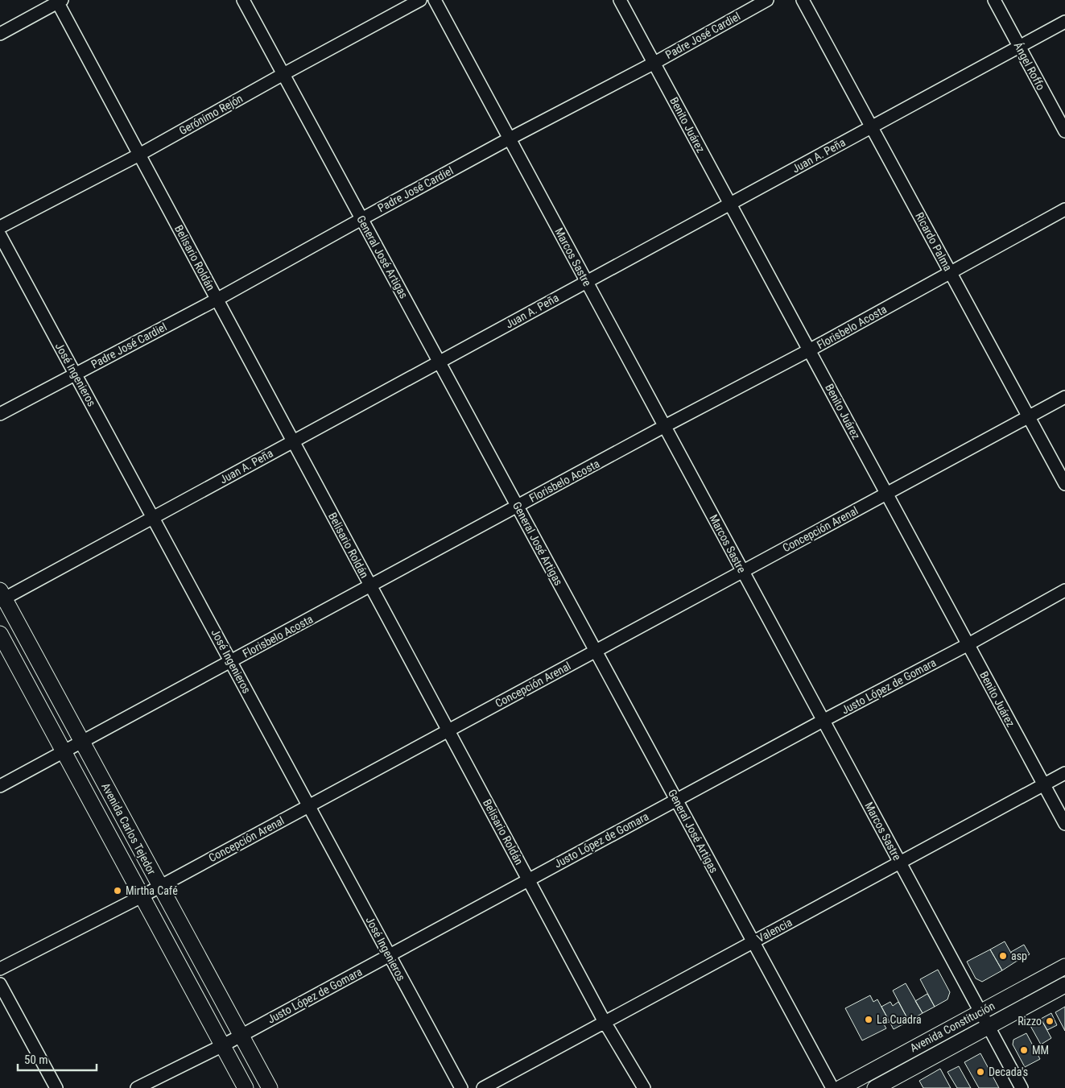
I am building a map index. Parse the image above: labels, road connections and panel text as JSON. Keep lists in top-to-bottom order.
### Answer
{
  "streets": {
    "main road": ["Avenida Carlos Tejedor", "Avenida Constitución"],
    "street": [
      "Padre José Cardiel",
      "Ángel Roffo",
      "Gerónimo Rejón",
      "Benito Juárez",
      "Juan A. Peña",
      "Ricardo Palma",
      "General José Artigas",
      "Marcos Sastre",
      "Belisario Roldán",
      "Florisbelo Acosta",
      "José Ingenieros",
      "Concepción Arenal",
      "Justo López de Gomara",
      "Valencia"
    ]
  },
  "crossings": [
    ["Padre José Cardiel", "Benito Juárez"],
    ["Padre José Cardiel", "General José Artigas"],
    ["Padre José Cardiel", "Marcos Sastre"],
    ["Padre José Cardiel", "Belisario Roldán"],
    ["Padre José Cardiel", "José Ingenieros"],
    ["Ángel Roffo", "Juan A. Peña"],
    ["Gerónimo Rejón", "General José Artigas"],
    ["Gerónimo Rejón", "Belisario Roldán"],
    ["Benito Juárez", "Juan A. Peña"],
    ["Benito Juárez", "Florisbelo Acosta"],
    ["Benito Juárez", "Concepción Arenal"],
    ["Benito Juárez", "Justo López de Gomara"],
    ["Benito Juárez", "Valencia"],
    ["Juan A. Peña", "Ricardo Palma"],
    ["Juan A. Peña", "General José Artigas"],
    ["Juan A. Peña", "Marcos Sastre"],
    ["Juan A. Peña", "Belisario Roldán"],
    ["Juan A. Peña", "José Ingenieros"],
    ["Juan A. Peña", "Avenida Carlos Tejedor"],
    ["Ricardo Palma", "Florisbelo Acosta"],
    ["Ricardo Palma", "Concepción Arenal"],
    ["General José Artigas", "Florisbelo Acosta"],
    ["General José Artigas", "Concepción Arenal"],
    ["General José Artigas", "Justo López de Gomara"],
    ["General José Artigas", "Valencia"],
    ["Marcos Sastre", "Florisbelo Acosta"],
    ["Marcos Sastre", "Concepción Arenal"],
    ["Marcos Sastre", "Justo López de Gomara"],
    ["Marcos Sastre", "Valencia"],
    ["Marcos Sastre", "Avenida Constitución"],
    ["Belisario Roldán", "Florisbelo Acosta"],
    ["Belisario Roldán", "Concepción Arenal"],
    ["Belisario Roldán", "Justo López de Gomara"],
    ["Belisario Roldán", "Valencia"],
    ["Florisbelo Acosta", "José Ingenieros"],
    ["Florisbelo Acosta", "Avenida Carlos Tejedor"],
    ["José Ingenieros", "Concepción Arenal"],
    ["José Ingenieros", "Justo López de Gomara"],
    ["Concepción Arenal", "Avenida Carlos Tejedor"],
    ["Justo López de Gomara", "Avenida Carlos Tejedor"]
  ],
  "places": [
    "Mirtha Café",
    "asp",
    "La Cuadra",
    "Rizzo",
    "MM",
    "Decada's"
  ],
  "scale_bar": "50 m"
}
